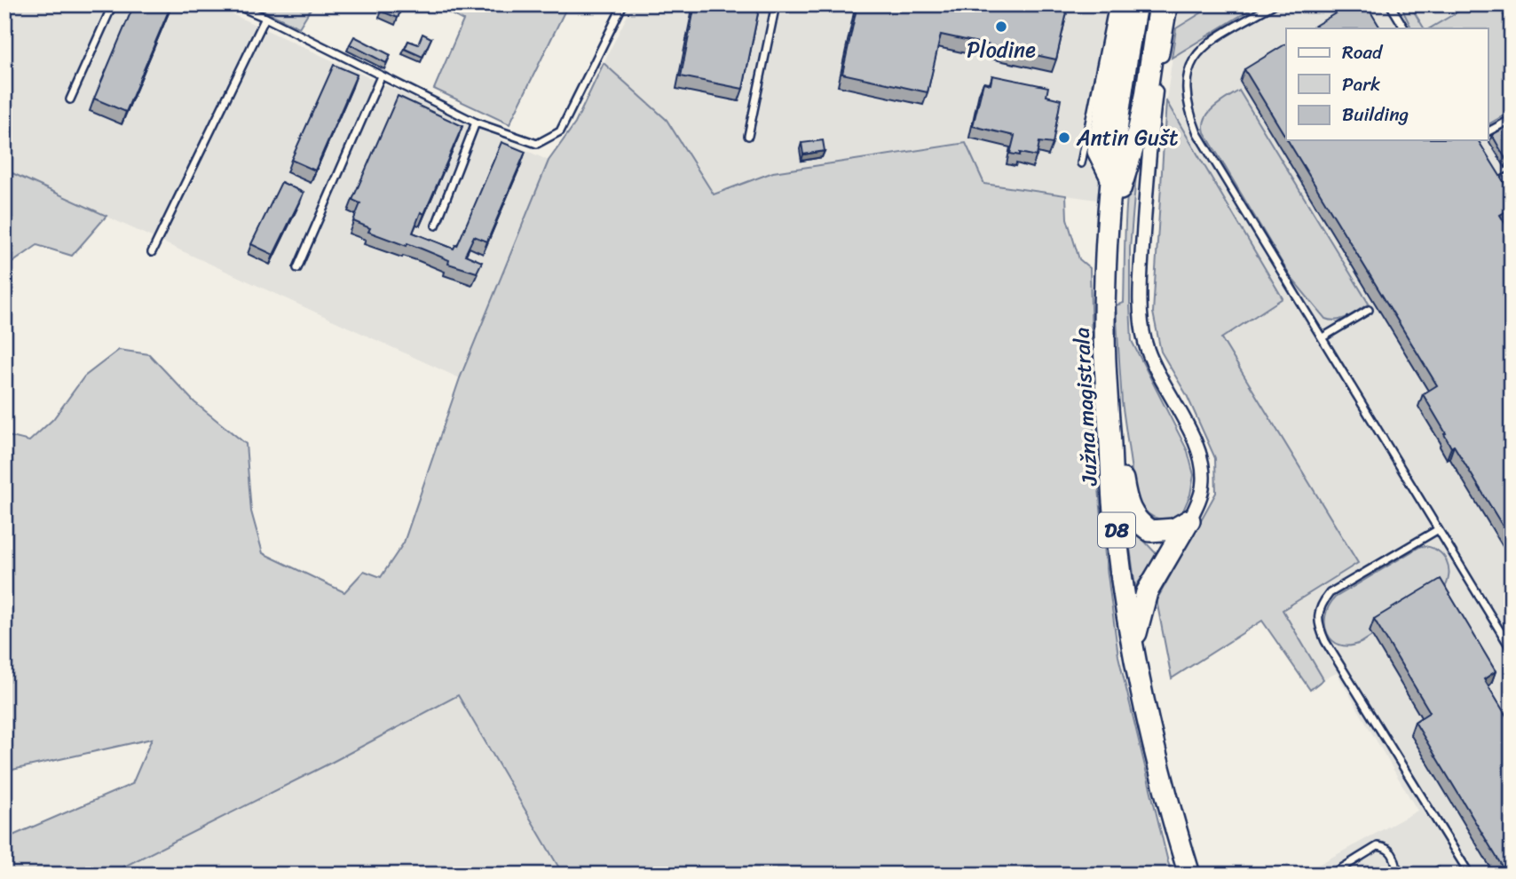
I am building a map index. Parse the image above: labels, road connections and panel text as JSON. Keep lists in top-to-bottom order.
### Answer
{
  "streets": {
    "main road": ["Južna magistrala", "D8"]
  },
  "places": ["Plodine", "Antin Gušt"],
  "legend": ["Road", "Park", "Building"]
}
